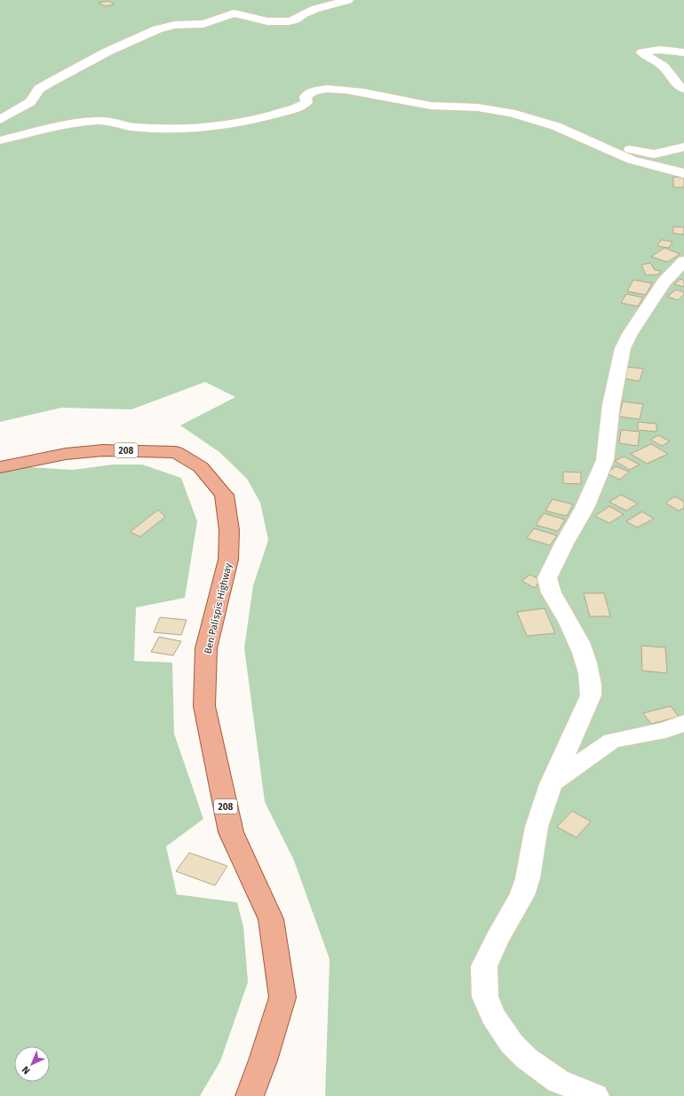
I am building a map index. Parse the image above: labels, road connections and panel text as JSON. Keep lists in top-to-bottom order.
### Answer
{
  "streets": {
    "main road": ["208", "Ben Palispis Highway"]
  },
  "north": "bottom left"
}
